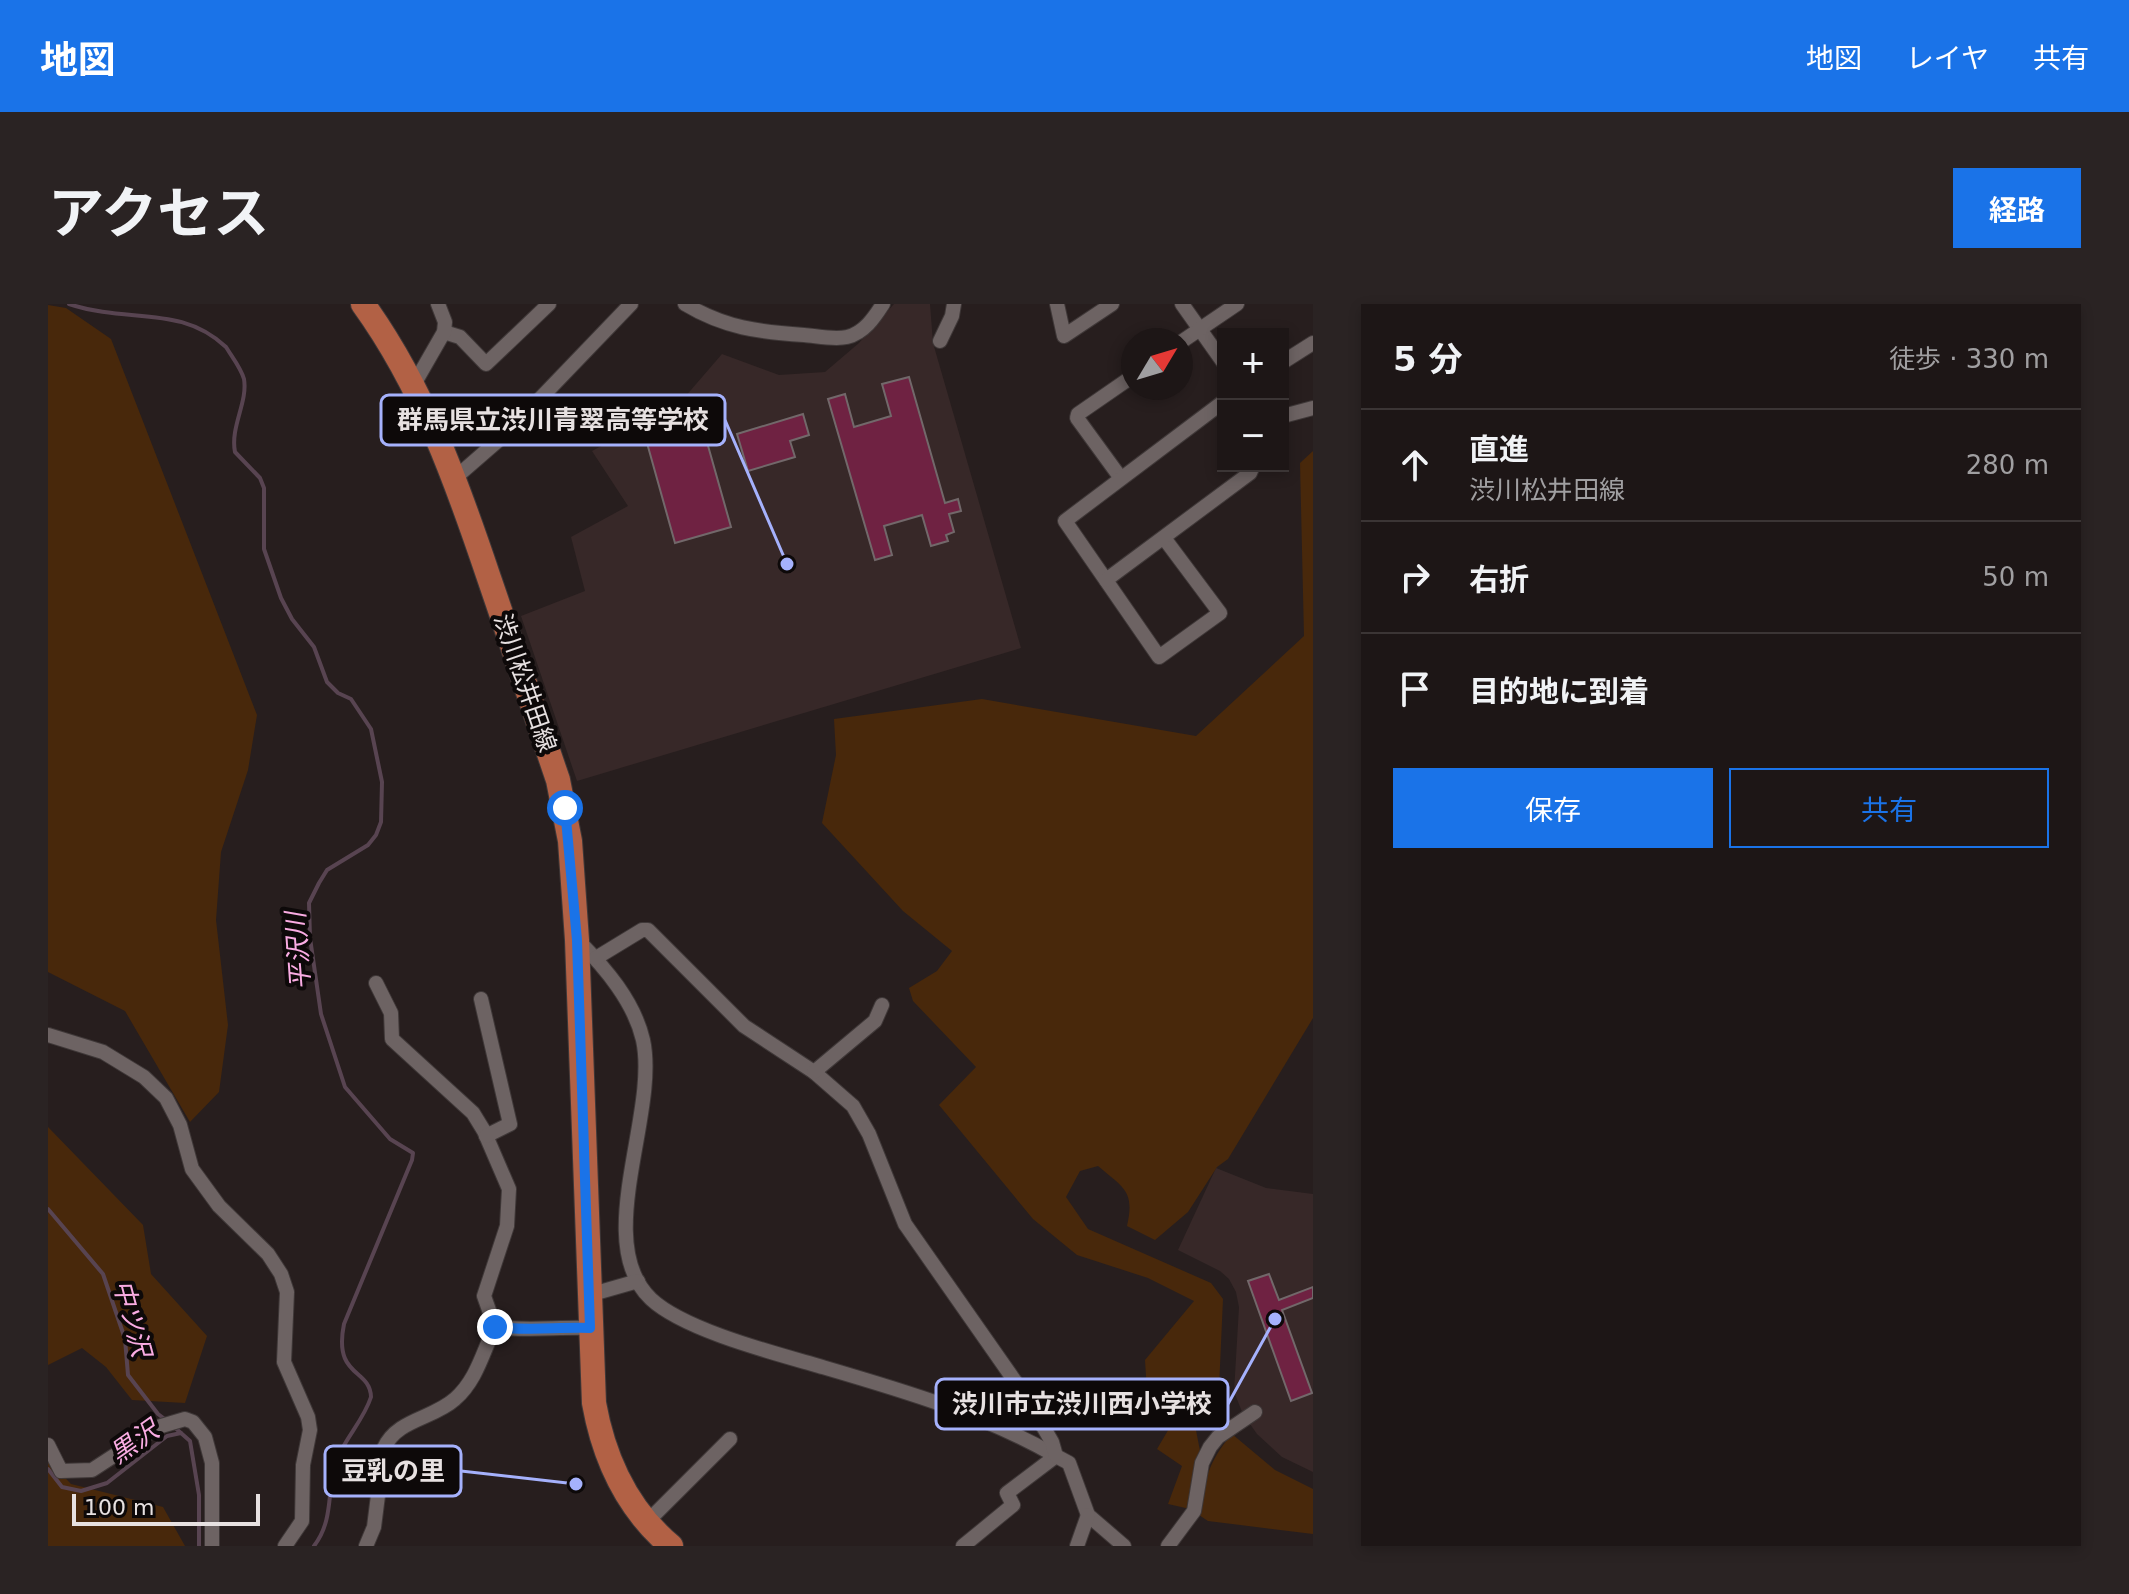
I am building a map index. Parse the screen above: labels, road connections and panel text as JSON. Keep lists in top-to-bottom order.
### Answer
{
  "streets": {
    "main road": ["渋川松井田線"]
  },
  "water": ["平沢川", "中ツ沢", "黒沢"],
  "places": ["群馬県立渋川青翠高等学校", "渋川市立渋川西小学校", "豆乳の里"],
  "scale_bar": "100 m",
  "north": "top right",
  "page": {
    "header": "地図",
    "nav": ["地図", "レイヤ", "共有"],
    "title": "アクセス",
    "buttons": [
      "経路",
      ["保存", "共有"]
    ],
    "heading": ["5 分", "徒歩 · 330 m"],
    "map_buttons": ["+", "−"],
    "list": [
      ["直進", "渋川松井田線", "280 m"],
      ["右折", "50 m"],
      "目的地に到着"
    ],
    "scale": "100 m"
  }
}
